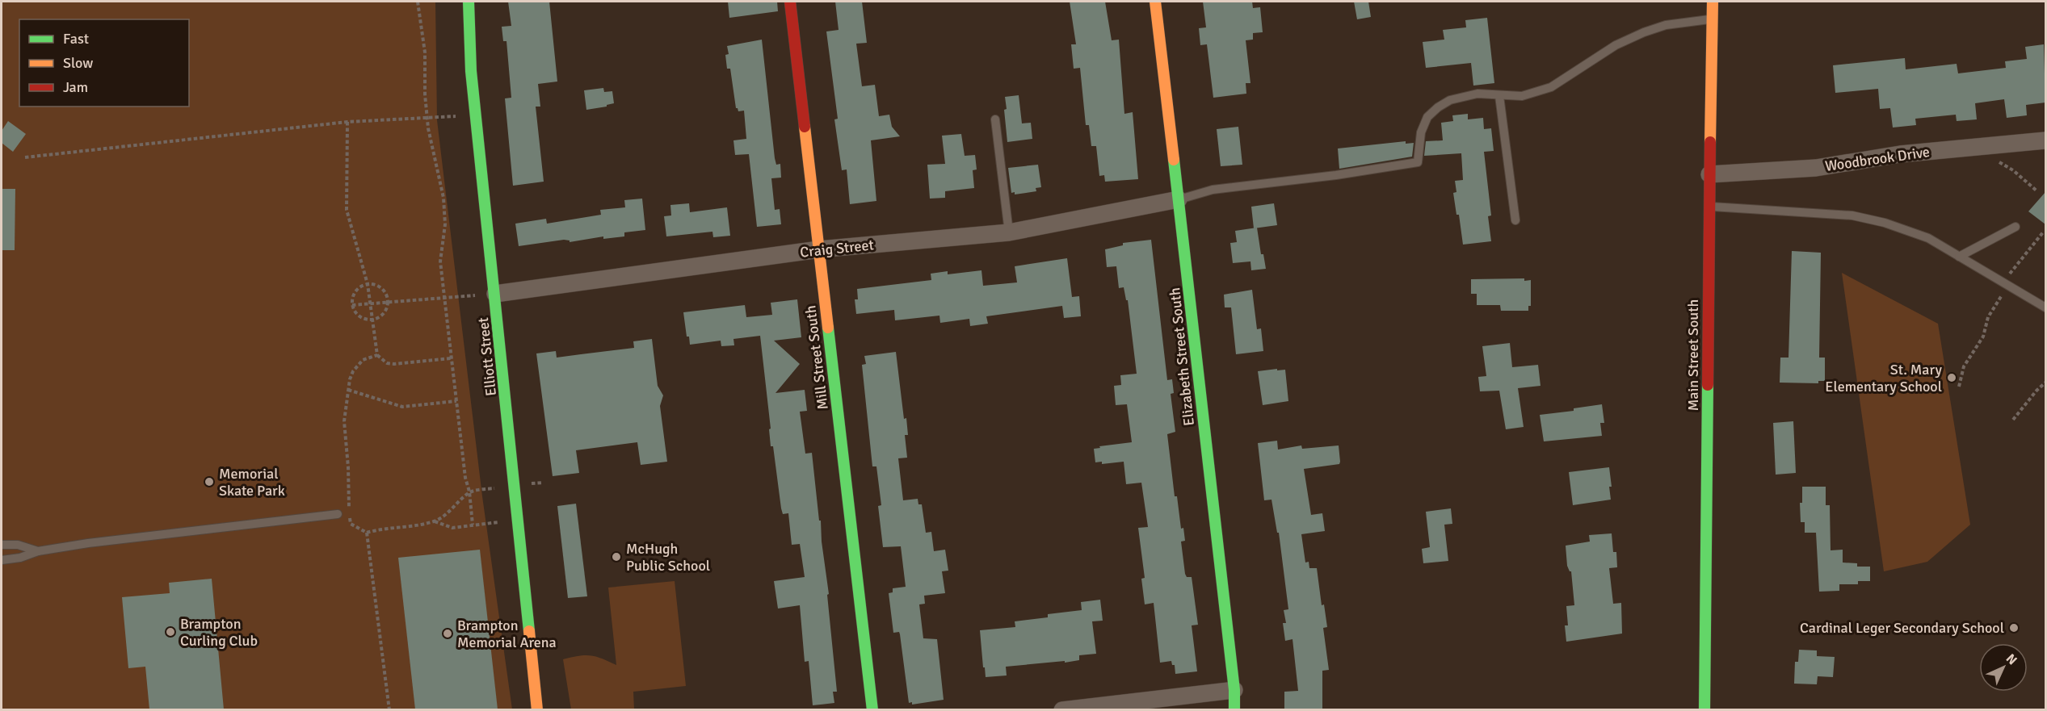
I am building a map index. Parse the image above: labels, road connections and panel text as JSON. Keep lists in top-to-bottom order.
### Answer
{
  "streets": {
    "street": [
      "Woodbrook Drive",
      "Craig Street",
      "Main Street South",
      "Elliott Street",
      "Elizabeth Street South",
      "Mill Street South"
    ]
  },
  "crossings": [
    ["Woodbrook Drive", "Main Street South"],
    ["Craig Street", "Elliott Street"],
    ["Craig Street", "Elizabeth Street South"],
    ["Craig Street", "Mill Street South"]
  ],
  "places": [
    "St. Mary Elementary School",
    "Memorial Skate Park",
    "McHugh Public School",
    "Cardinal Leger Secondary School",
    "Brampton Curling Club",
    "Brampton Memorial Arena"
  ],
  "legend": ["Fast", "Slow", "Jam"],
  "north": "top right"
}
